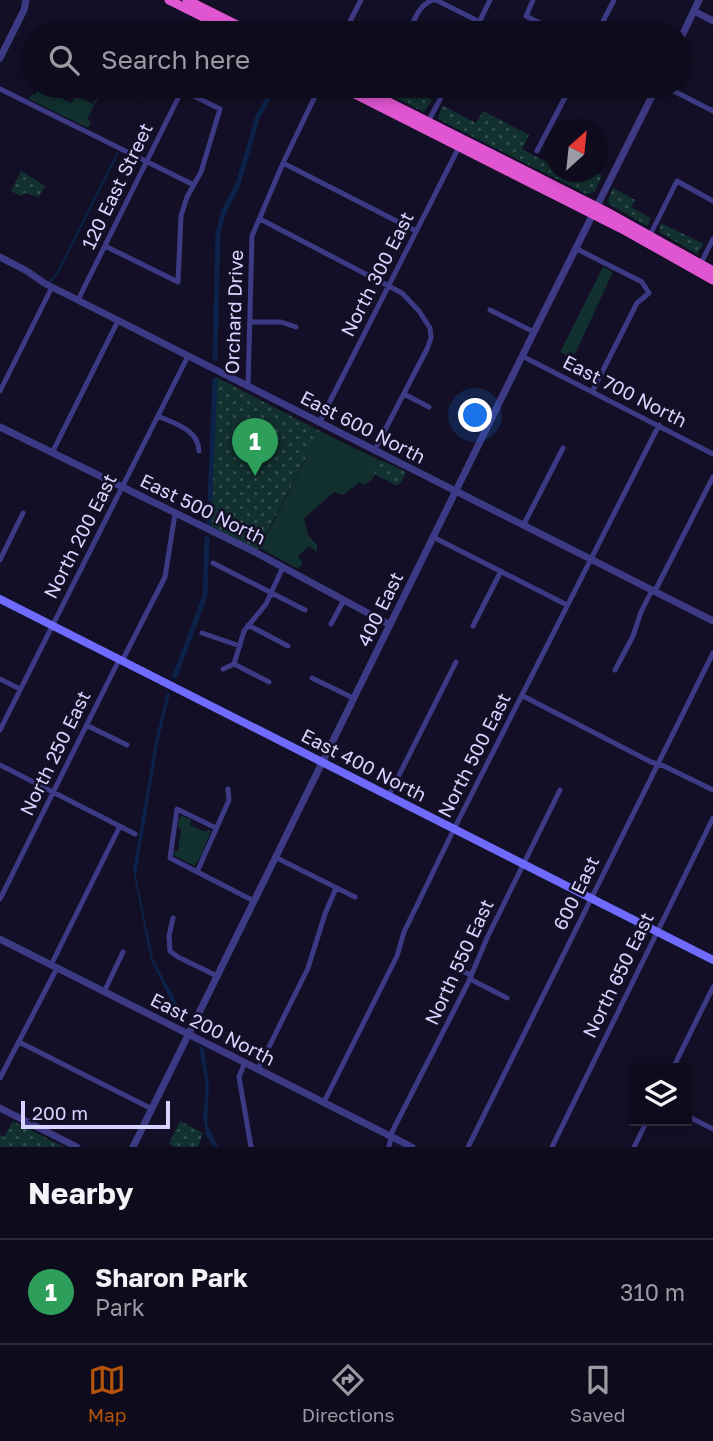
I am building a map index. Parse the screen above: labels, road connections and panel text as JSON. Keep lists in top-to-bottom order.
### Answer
{
  "streets": {
    "main road": ["East 400 North"],
    "street": [
      "120 East Street",
      "North 300 East",
      "Orchard Drive",
      "East 700 North",
      "East 600 North",
      "East 500 North",
      "North 200 East",
      "400 East",
      "North 250 East",
      "North 500 East",
      "600 East",
      "North 550 East",
      "North 650 East",
      "East 200 North"
    ]
  },
  "crossings": [
    ["120 East Street", "East 600 North"],
    ["North 300 East", "East 600 North"],
    ["Orchard Drive", "East 600 North"],
    ["East 700 North", "400 East"],
    ["East 700 North", "North 500 East"],
    ["East 600 North", "North 200 East"],
    ["East 600 North", "400 East"],
    ["East 600 North", "North 500 East"],
    ["East 500 North", "North 200 East"],
    ["East 500 North", "400 East"],
    ["East 500 North", "North 250 East"],
    ["North 200 East", "East 400 North"],
    ["400 East", "East 400 North"],
    ["400 East", "East 200 North"],
    ["North 250 East", "East 400 North"],
    ["North 500 East", "East 400 North"],
    ["North 500 East", "East 200 North"],
    ["East 400 North", "600 East"],
    ["East 400 North", "North 550 East"],
    ["East 400 North", "North 650 East"],
    ["North 550 East", "East 200 North"]
  ],
  "scale_bar": "200 m",
  "north": "top right",
  "page": {
    "search": "Search here",
    "pins": "1",
    "scale": "200 m",
    "heading": "Nearby",
    "list": [
      {
        "mark": "1",
        "name": "Sharon Park",
        "note": "Park",
        "value": "310 m"
      }
    ],
    "nav": ["Map", "Directions", "Saved"]
  }
}
